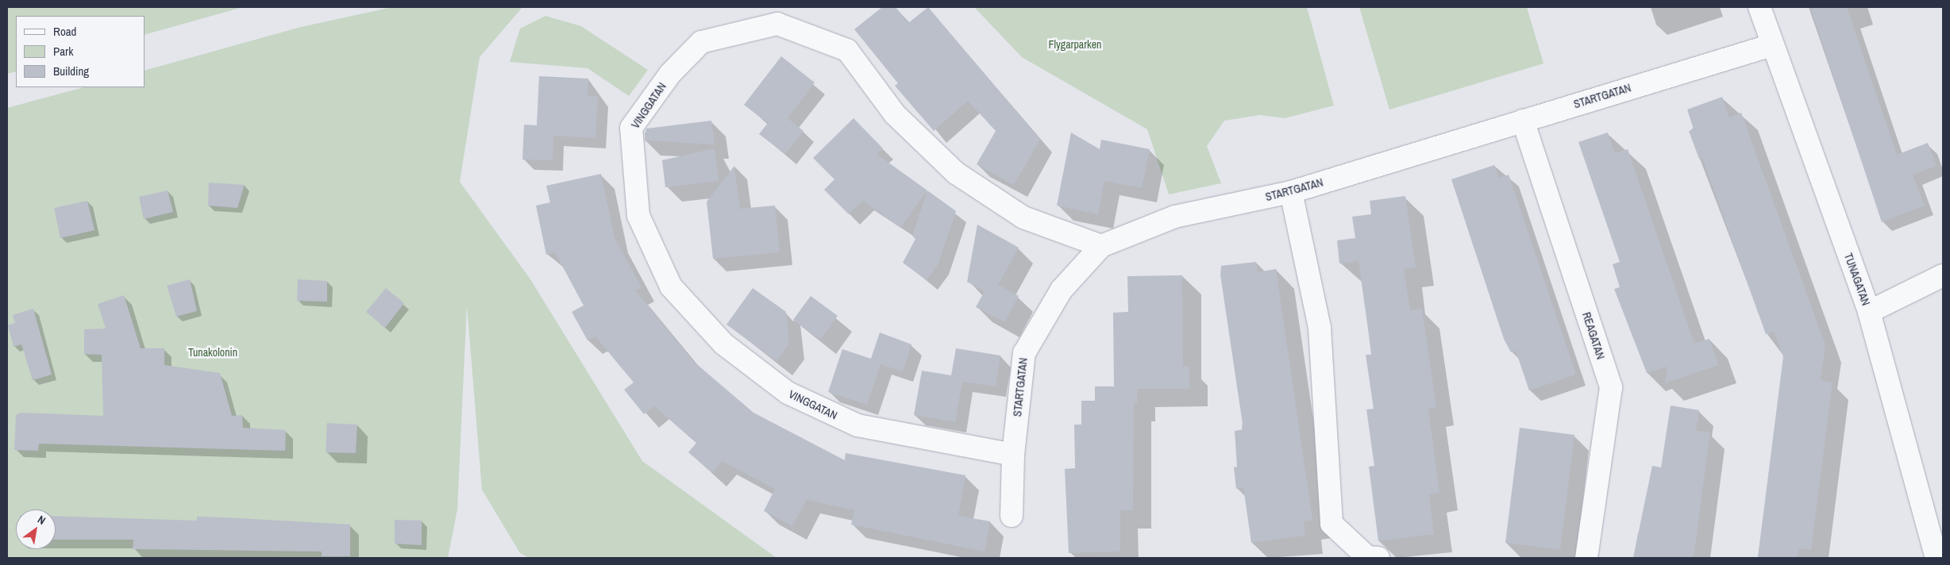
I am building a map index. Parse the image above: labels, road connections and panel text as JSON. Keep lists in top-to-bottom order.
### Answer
{
  "streets": {
    "street": [
      "STARTGATAN",
      "VINGGATAN",
      "TUNAGATAN",
      "REAGATAN"
    ]
  },
  "crossings": [
    ["STARTGATAN", "VINGGATAN"],
    ["STARTGATAN", "TUNAGATAN"],
    ["STARTGATAN", "REAGATAN"]
  ],
  "parks": ["Flygarparken", "Tunakolonin"],
  "legend": ["Road", "Park", "Building"],
  "north": "top right"
}
